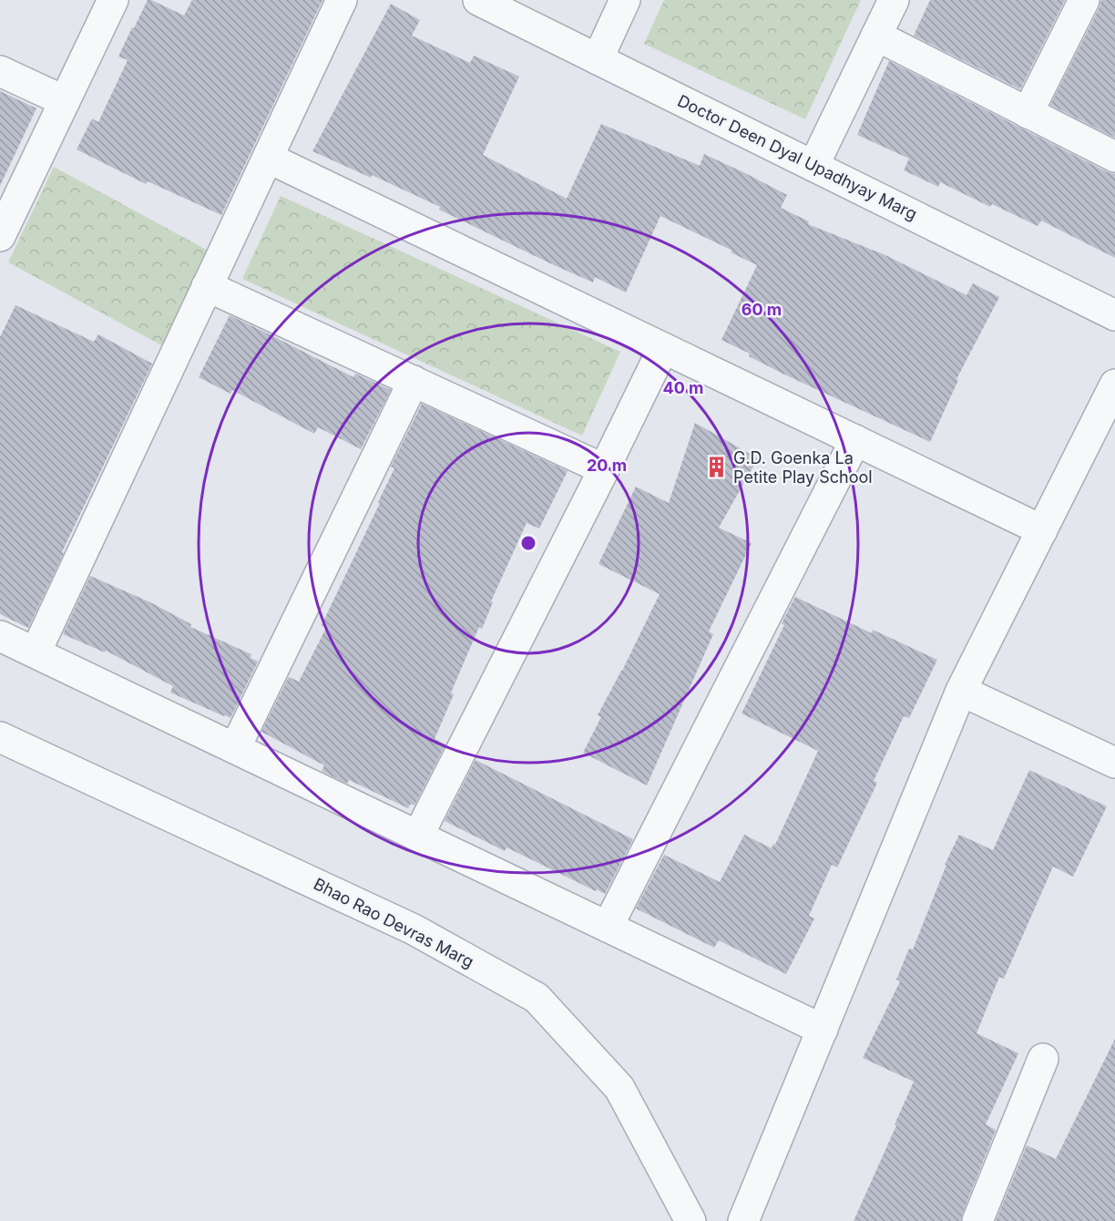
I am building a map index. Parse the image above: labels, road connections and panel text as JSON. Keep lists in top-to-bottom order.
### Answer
{
  "streets": {
    "street": ["Doctor Deen Dyal Upadhyay Marg", "Bhao Rao Devras Marg"]
  },
  "places": {
    "building": ["G.D. Goenka La Petite Play School"]
  },
  "rings": ["60 m", "40 m", "20 m"]
}
